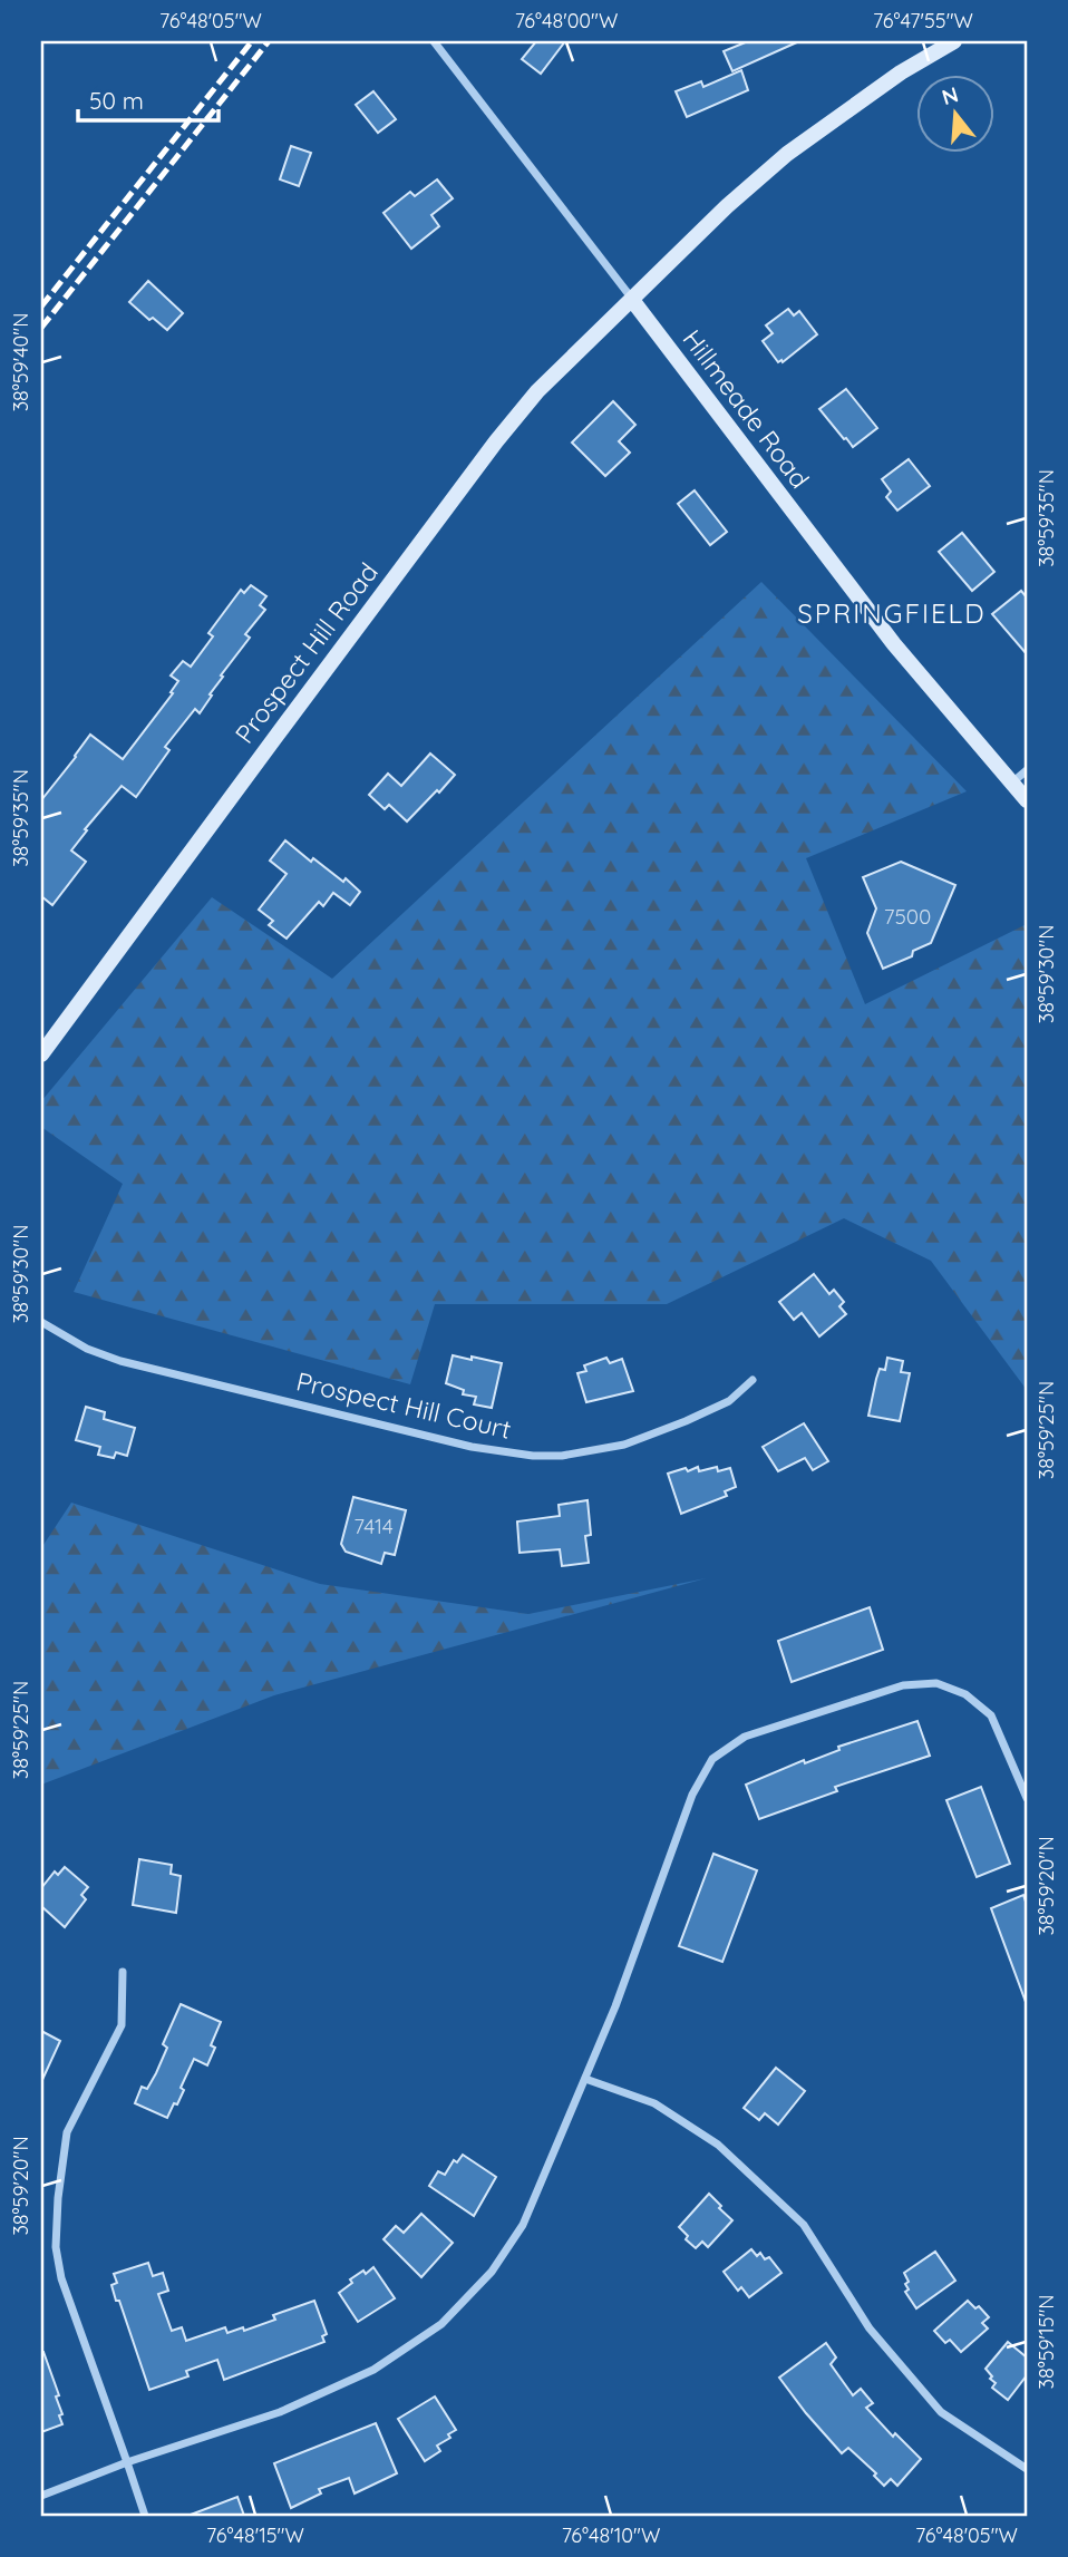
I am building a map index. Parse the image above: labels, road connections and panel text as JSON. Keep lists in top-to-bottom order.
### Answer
{
  "streets": {
    "street": ["Hillmeade Road", "Prospect Hill Road", "Prospect Hill Court"]
  },
  "crossings": [
    ["Hillmeade Road", "Prospect Hill Road"]
  ],
  "districts": ["SPRINGFIELD"],
  "house_numbers": ["7500", "7414"],
  "scale_bar": "50 m",
  "north": "top",
  "coordinates": [
    "76°48'05\"W",
    "76°48'00\"W",
    "76°47'55\"W",
    "38°59'40\"N",
    "38°59'35\"N",
    "38°59'30\"N",
    "38°59'25\"N",
    "38°59'20\"N",
    "38°59'15\"N",
    "76°48'15\"W",
    "76°48'10\"W"
  ]
}
